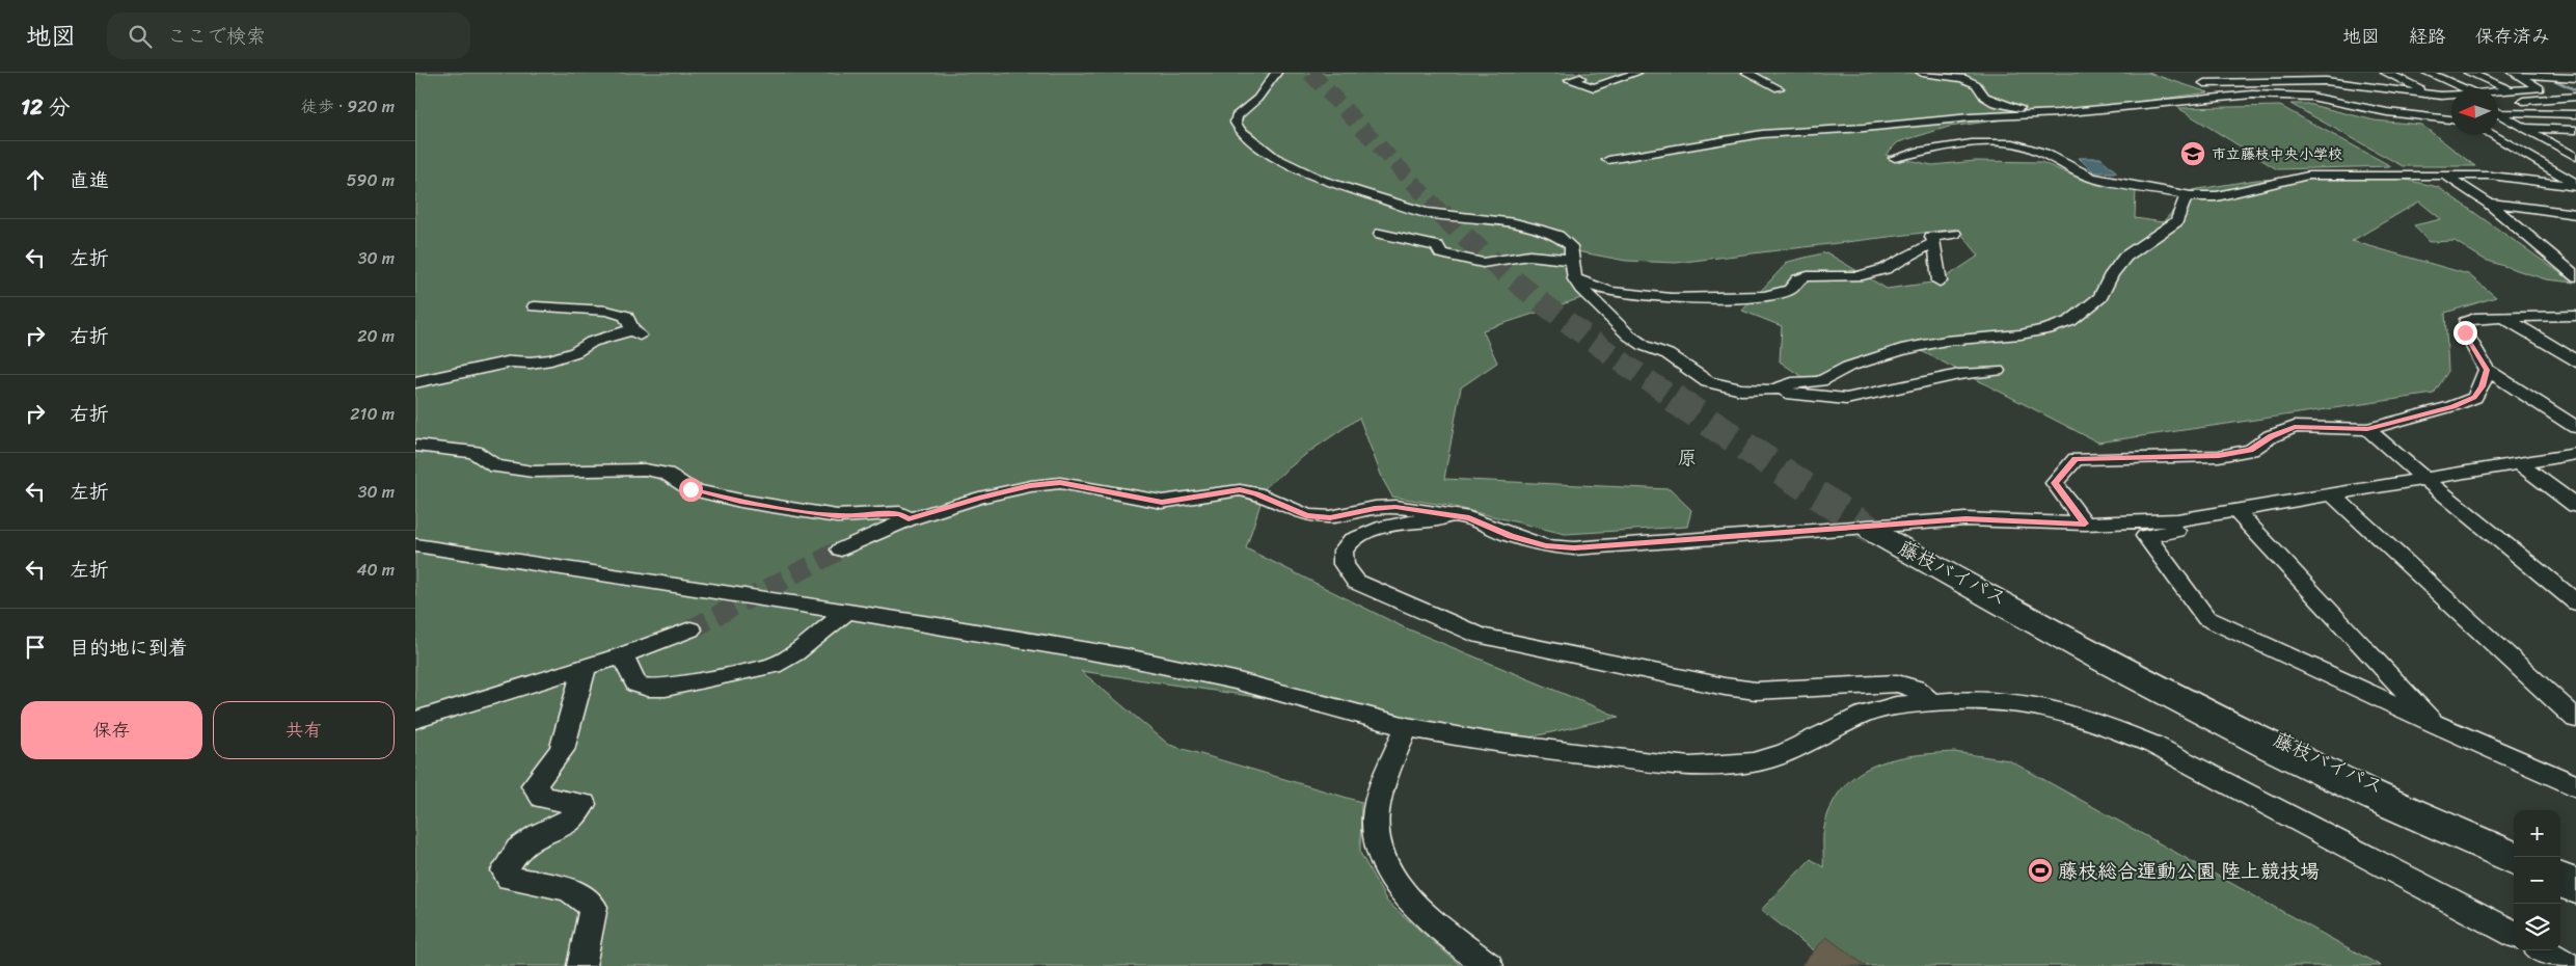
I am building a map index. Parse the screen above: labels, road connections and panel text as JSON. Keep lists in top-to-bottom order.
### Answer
{
  "streets": {
    "highway": ["藤枝バイパス"]
  },
  "districts": ["原"],
  "places": {
    "school or university": ["市立藤枝中央小学校"],
    "sports": ["藤枝総合運動公園 陸上競技場"]
  },
  "north": "left",
  "page": {
    "header": "地図",
    "search": "ここで検索",
    "nav": ["地図", "経路", "保存済み"],
    "heading": ["12 分", "徒歩 · 920 m"],
    "list": [
      ["直進", "590 m"],
      ["左折", "30 m"],
      ["右折", "20 m"],
      ["右折", "210 m"],
      ["左折", "30 m"],
      ["左折", "40 m"],
      "目的地に到着"
    ],
    "buttons": ["保存", "共有"],
    "map_buttons": ["+", "−"]
  }
}
